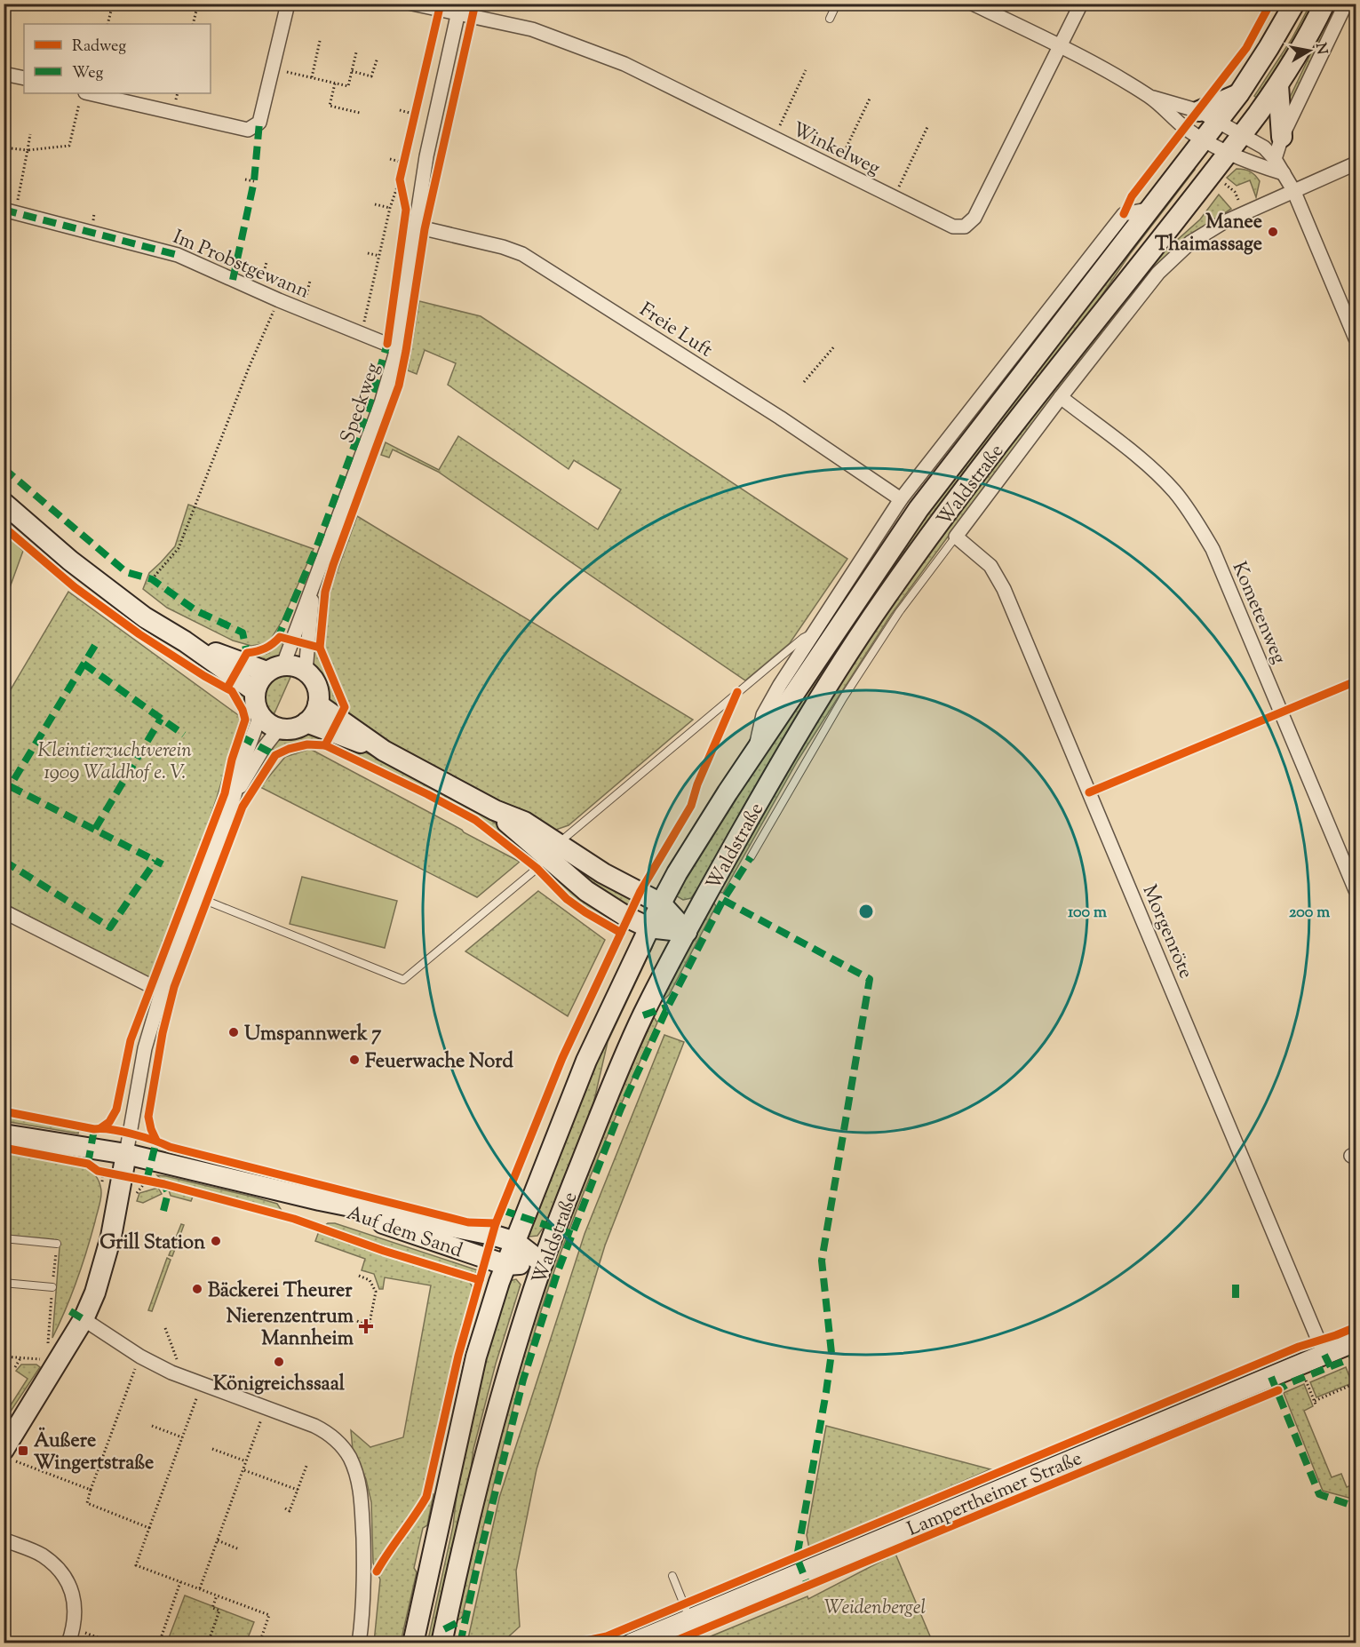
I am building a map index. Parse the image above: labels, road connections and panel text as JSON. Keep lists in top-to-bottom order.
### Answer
{
  "streets": {
    "main road": ["Waldstraße", "Auf dem Sand", "Lampertheimer Straße"],
    "street": [
      "Winkelweg",
      "Im Probstgewann",
      "Freie Luft",
      "Speckweg",
      "Kometenweg",
      "Morgenröte"
    ]
  },
  "crossings": [
    ["Winkelweg", "Speckweg"],
    ["Im Probstgewann", "Speckweg"],
    ["Freie Luft", "Speckweg"],
    ["Freie Luft", "Waldstraße"],
    ["Waldstraße", "Kometenweg"],
    ["Waldstraße", "Morgenröte"],
    ["Waldstraße", "Auf dem Sand"],
    ["Morgenröte", "Lampertheimer Straße"]
  ],
  "parks": ["Kleintierzuchtverein 1909 Waldhof e. V.", "Weidenbergel"],
  "places": {
    "other": [
      "Manee Thaimassage",
      "Umspannwerk 7",
      "Feuerwache Nord",
      "Grill Station",
      "Bäckerei Theurer",
      "Königreichssaal"
    ],
    "health": ["Nierenzentrum Mannheim"],
    "transit": ["Äußere Wingertstraße"]
  },
  "legend": ["Radweg", "Weg"],
  "north": "right",
  "rings": ["100 m", "200 m"]
}
